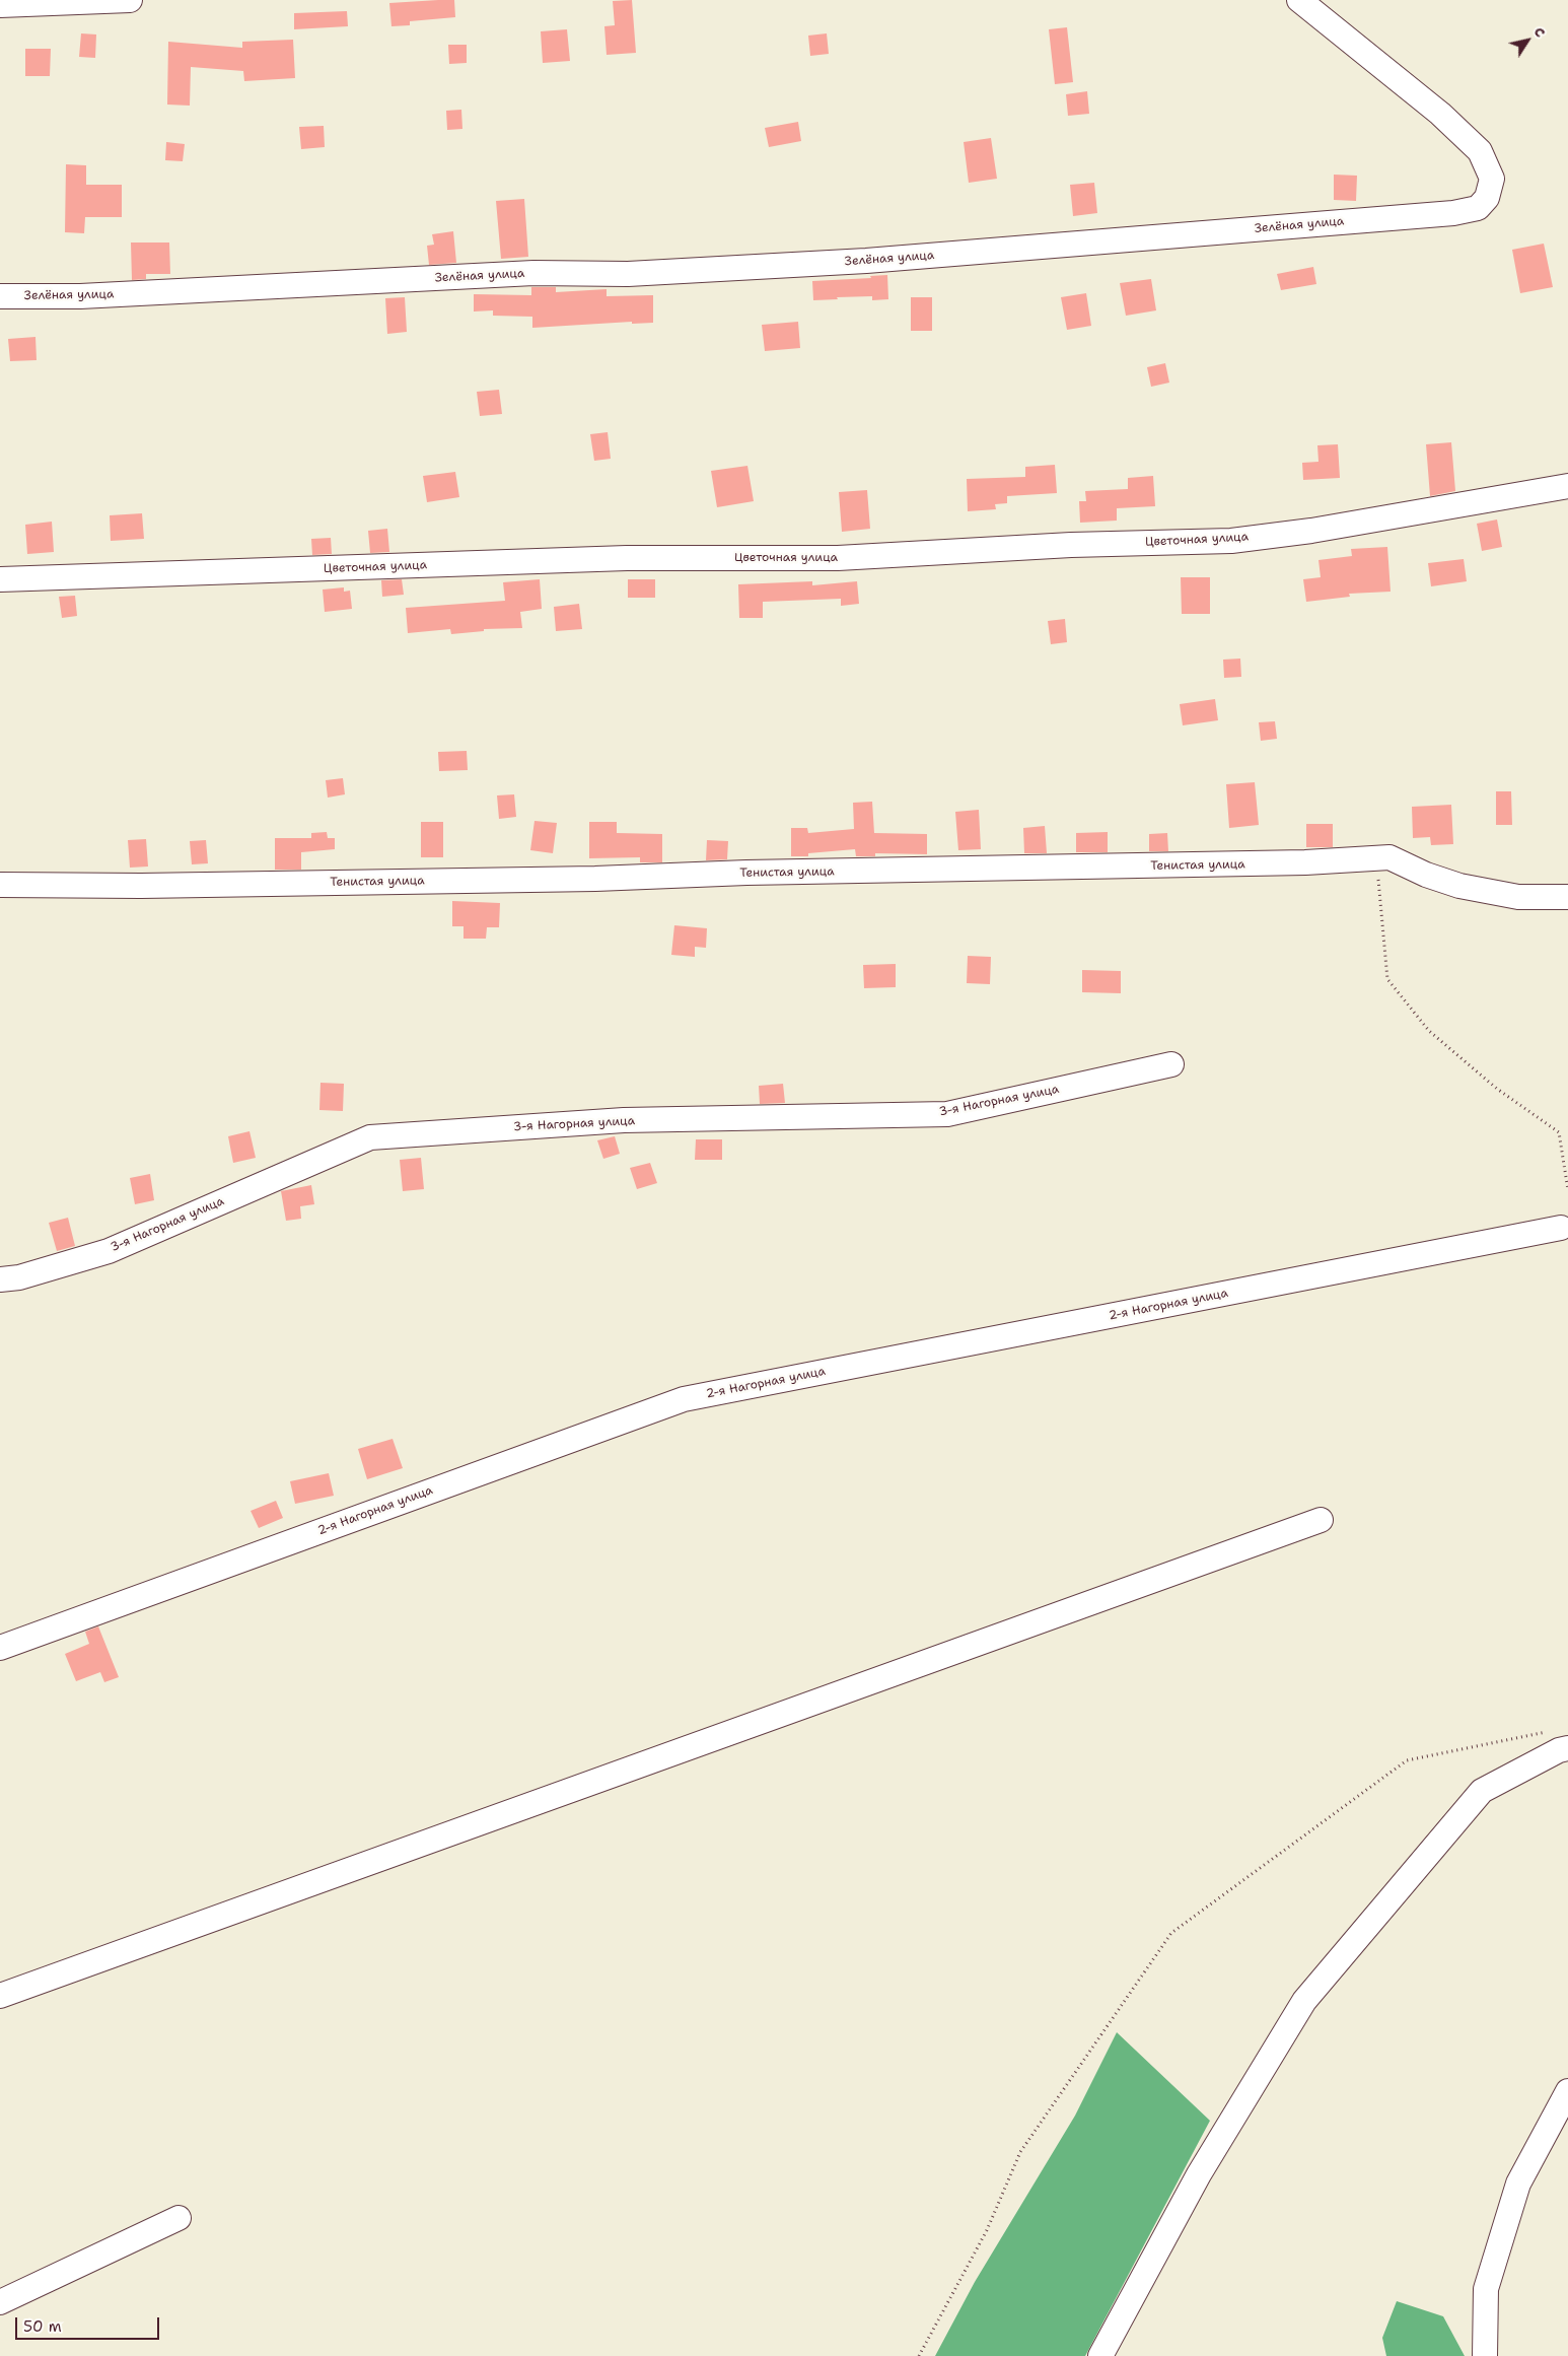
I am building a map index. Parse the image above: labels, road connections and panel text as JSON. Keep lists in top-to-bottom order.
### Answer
{
  "streets": {
    "street": [
      "Зелёная улица",
      "Цветочная улица",
      "Тенистая улица",
      "3-я Нагорная улица",
      "2-я Нагорная улица"
    ]
  },
  "scale_bar": "50 m",
  "north": "top right"
}
